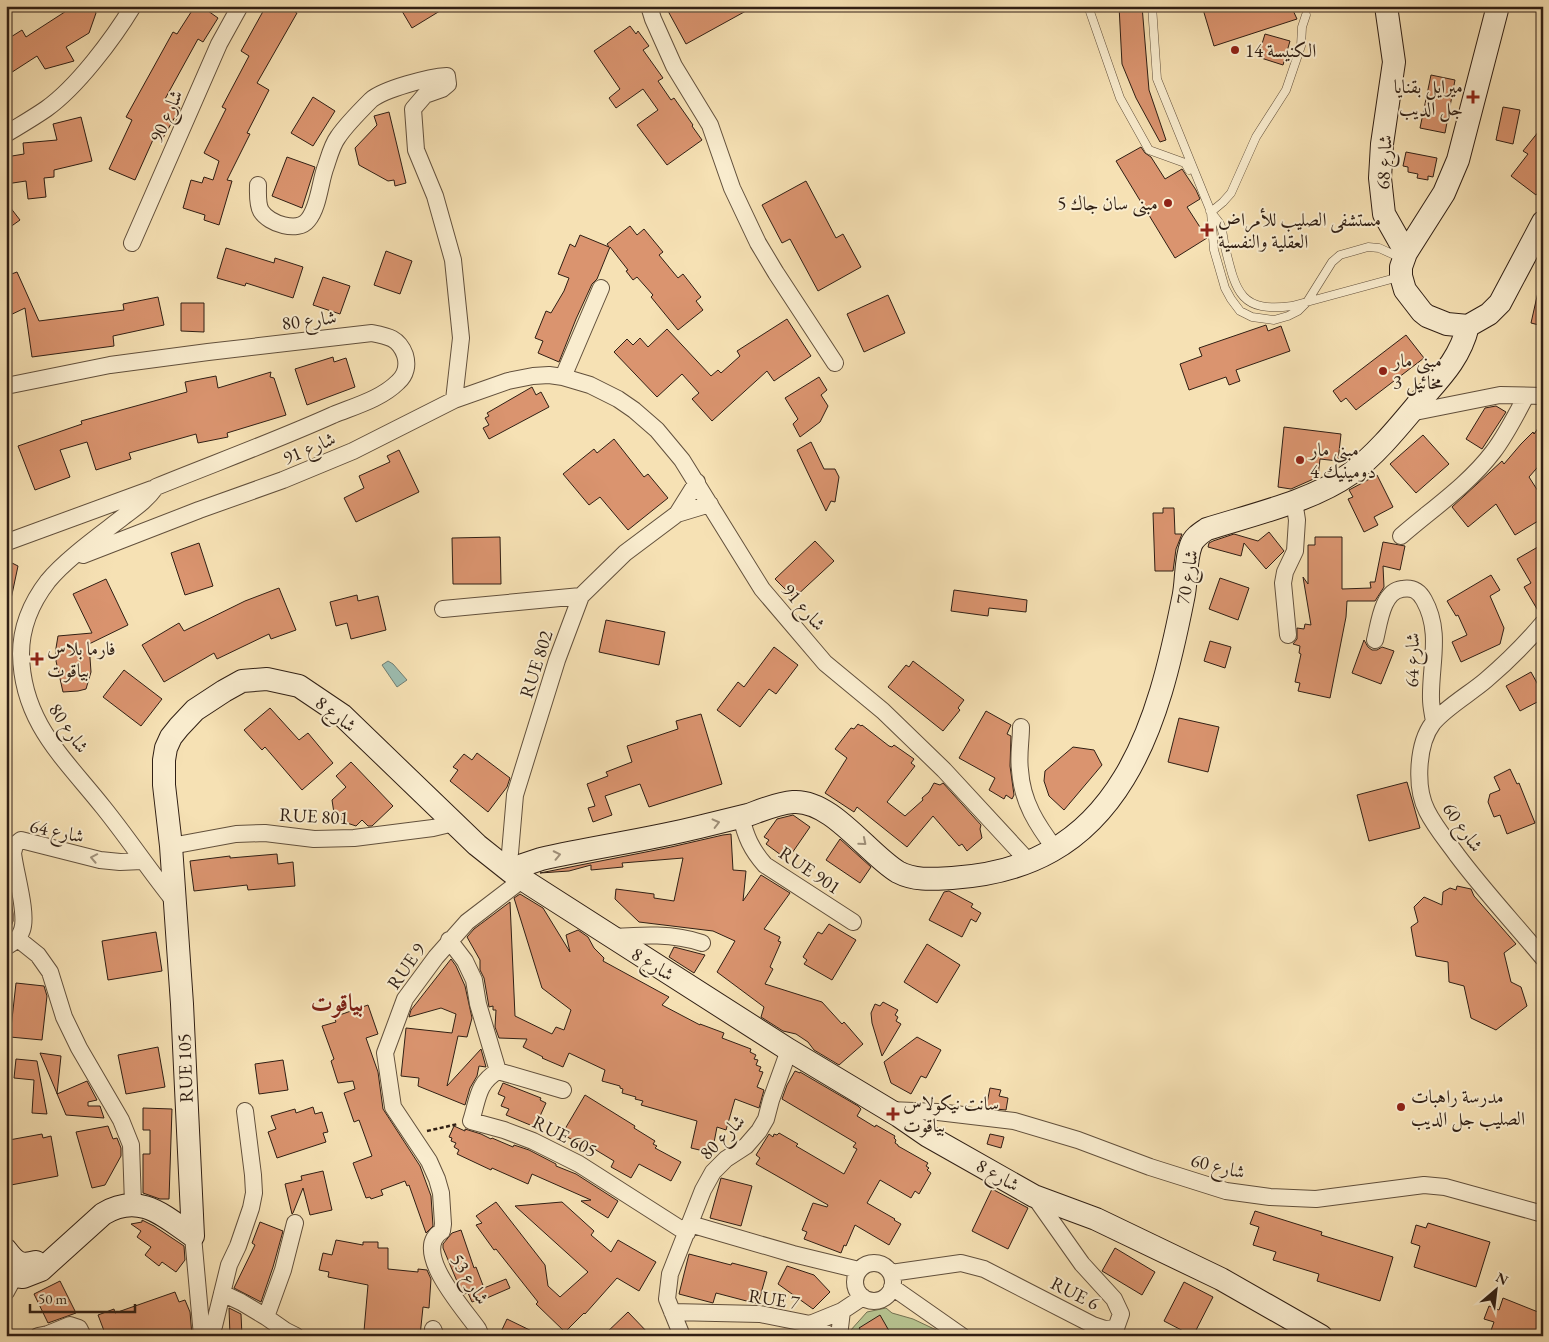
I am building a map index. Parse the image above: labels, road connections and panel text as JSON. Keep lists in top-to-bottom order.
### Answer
{
  "streets": {
    "street": [
      "شارع 90",
      "شارع 68",
      "شارع 80",
      "شارع 91",
      "شارع 70",
      "شارع 64",
      "RUE 802",
      "شارع 8",
      "RUE 801",
      "شارع 60",
      "RUE 901",
      "RUE 9",
      "RUE 105",
      "RUE 605",
      "شارع 53",
      "RUE 6",
      "RUE 7"
    ]
  },
  "crossings": [
    ["شارع 68", "شارع 70"],
    ["شارع 80", "شارع 91"],
    ["شارع 80", "شارع 64"],
    ["شارع 80", "شارع 8"],
    ["شارع 80", "RUE 105"],
    ["شارع 80", "RUE 605"],
    ["شارع 80", "RUE 7"],
    ["شارع 91", "شارع 70"],
    ["شارع 91", "RUE 802"],
    ["شارع 70", "RUE 802"],
    ["شارع 70", "شارع 8"],
    ["شارع 70", "RUE 901"],
    ["شارع 70", "RUE 9"],
    ["شارع 64", "شارع 60"],
    ["RUE 802", "شارع 8"],
    ["RUE 802", "RUE 9"],
    ["شارع 8", "RUE 801"],
    ["شارع 8", "شارع 60"],
    ["شارع 8", "RUE 9"],
    ["شارع 8", "RUE 105"],
    ["شارع 8", "RUE 6"],
    ["RUE 9", "شارع 53"],
    ["RUE 605", "RUE 6"],
    ["RUE 605", "RUE 7"],
    ["RUE 6", "RUE 7"]
  ],
  "one_way": ["شارع 70"],
  "districts": ["بياقوت"],
  "places": {
    "other": [
      "الكنيسة 14",
      "مبنى سان جاك 5",
      "مبنى مار مخائيل 3",
      "مبنى مار دومينيك 4",
      "مدرسة راهبات الصليب جل الديب"
    ],
    "health": [
      "ميرايل بقنايا جل الديب",
      "مستشفى الصليب للأمراض العقلية والنفسية",
      "فارما بلاس بياقوت",
      "سانت نيكولاس بياقوت"
    ]
  },
  "scale_bar": "50 m",
  "north": "top right"
}
